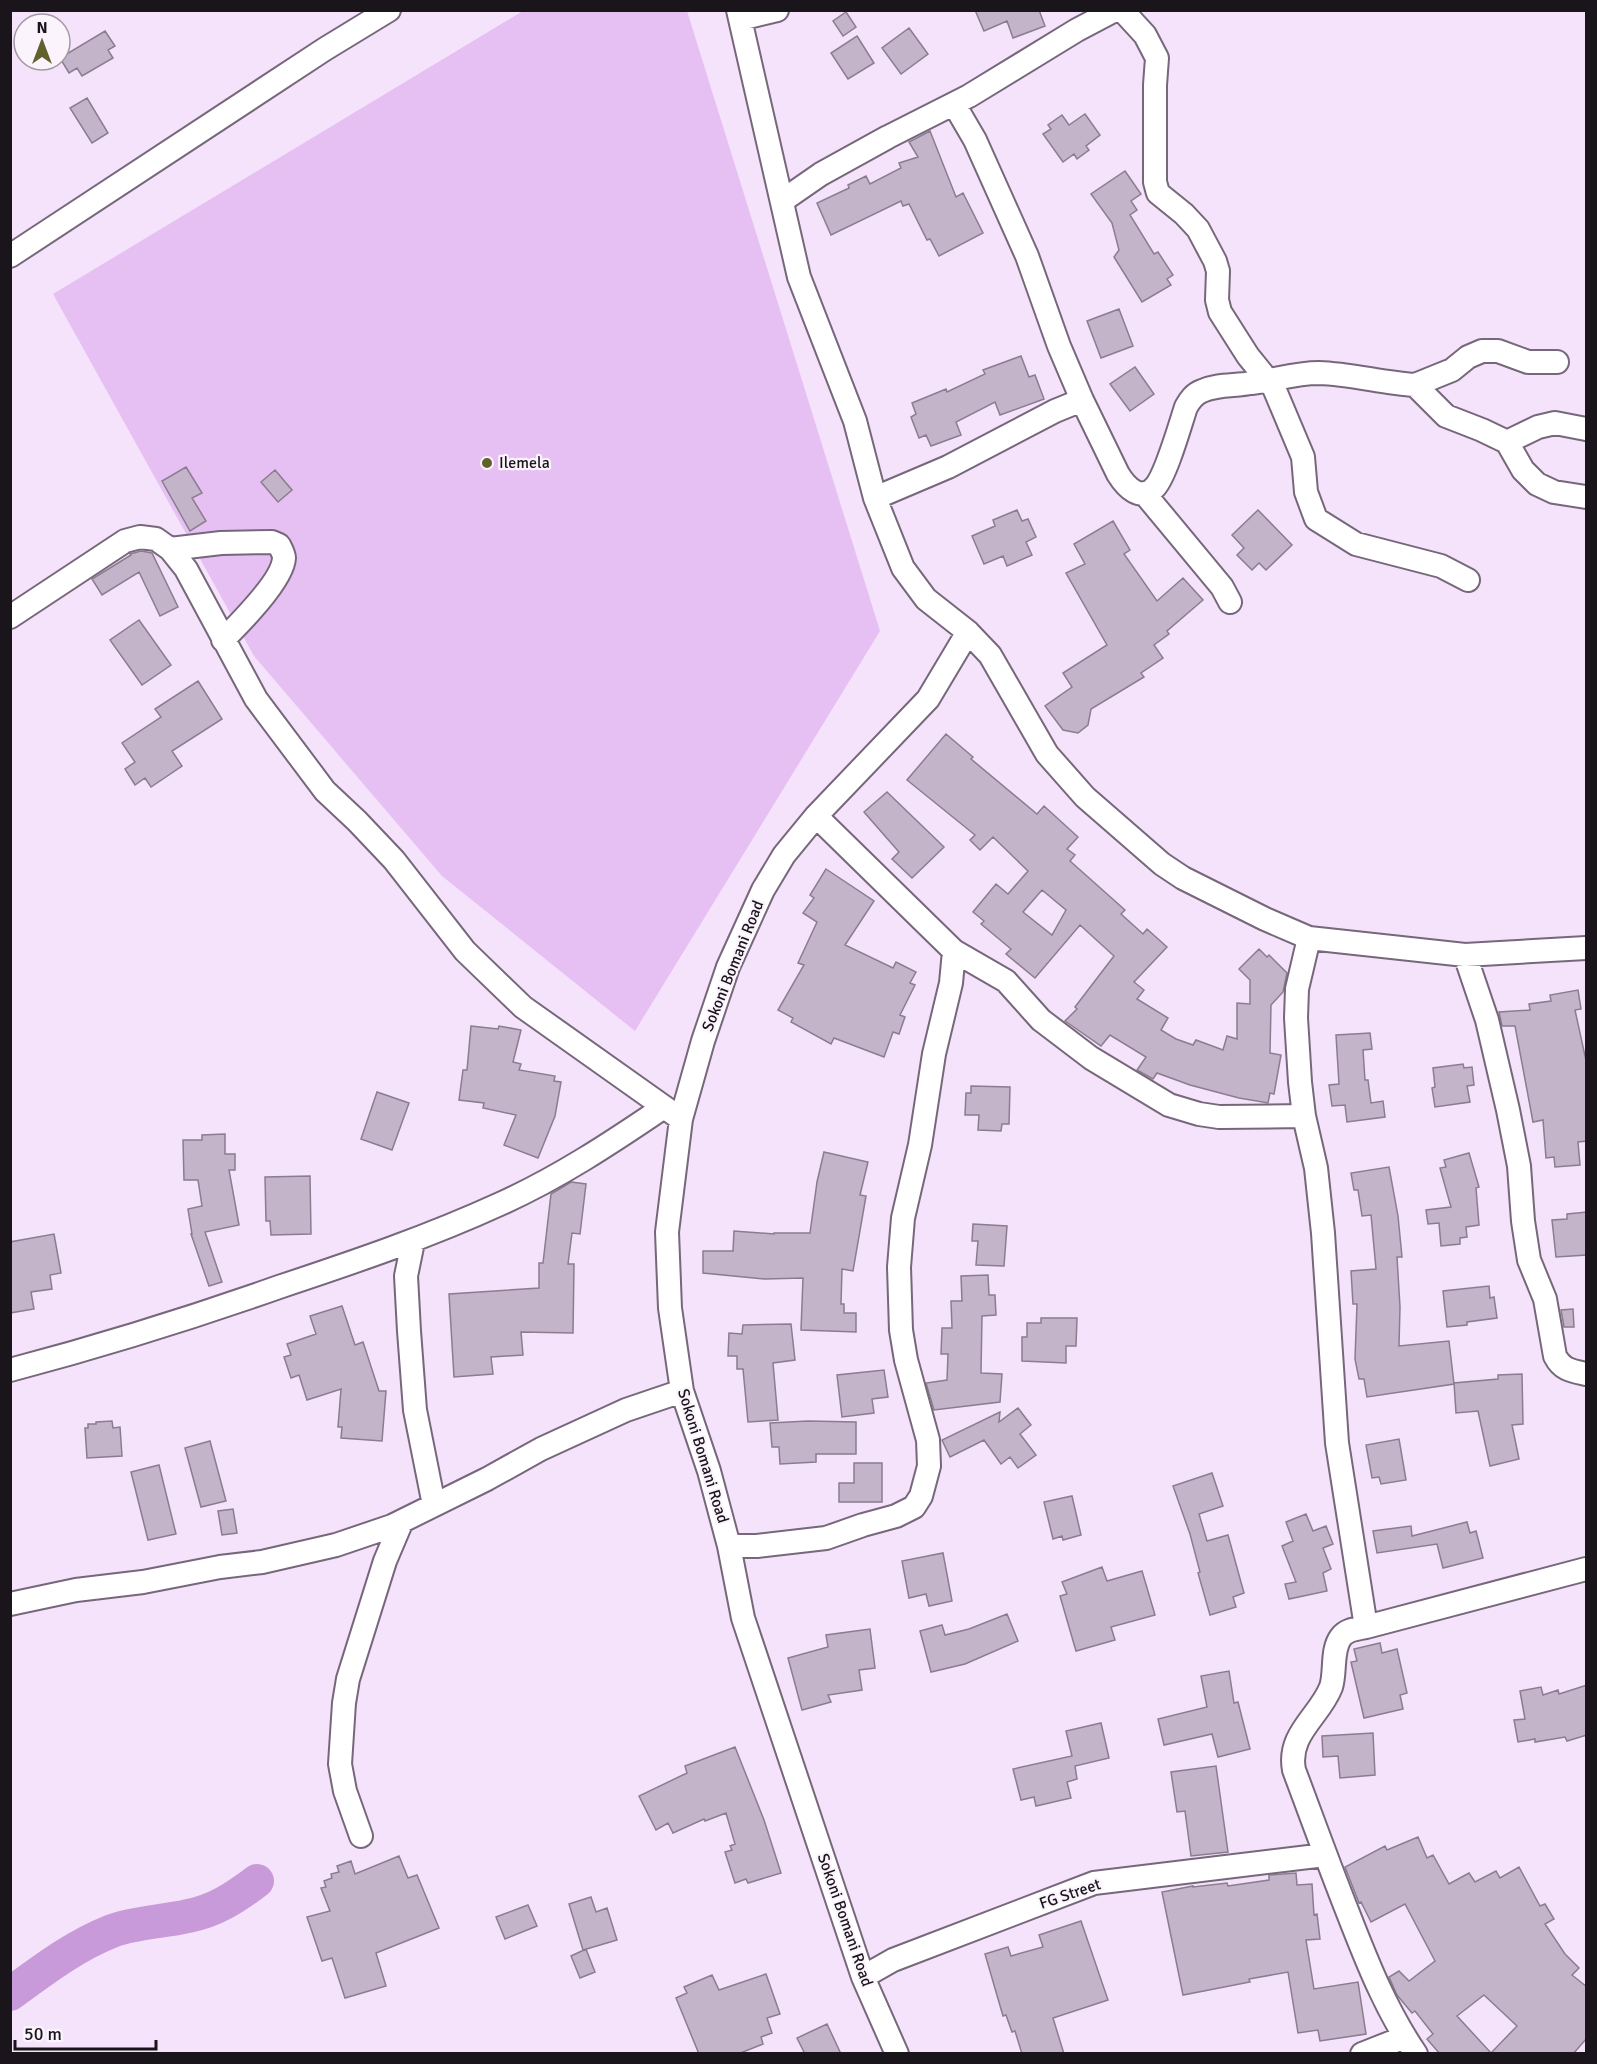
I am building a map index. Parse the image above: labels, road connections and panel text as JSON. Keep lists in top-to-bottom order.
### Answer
{
  "streets": {
    "street": ["Sokoni Bomani Road", "FG Street"]
  },
  "crossings": [
    ["Sokoni Bomani Road", "FG Street"]
  ],
  "places": ["Ilemela"],
  "scale_bar": "50 m",
  "north": "top"
}
